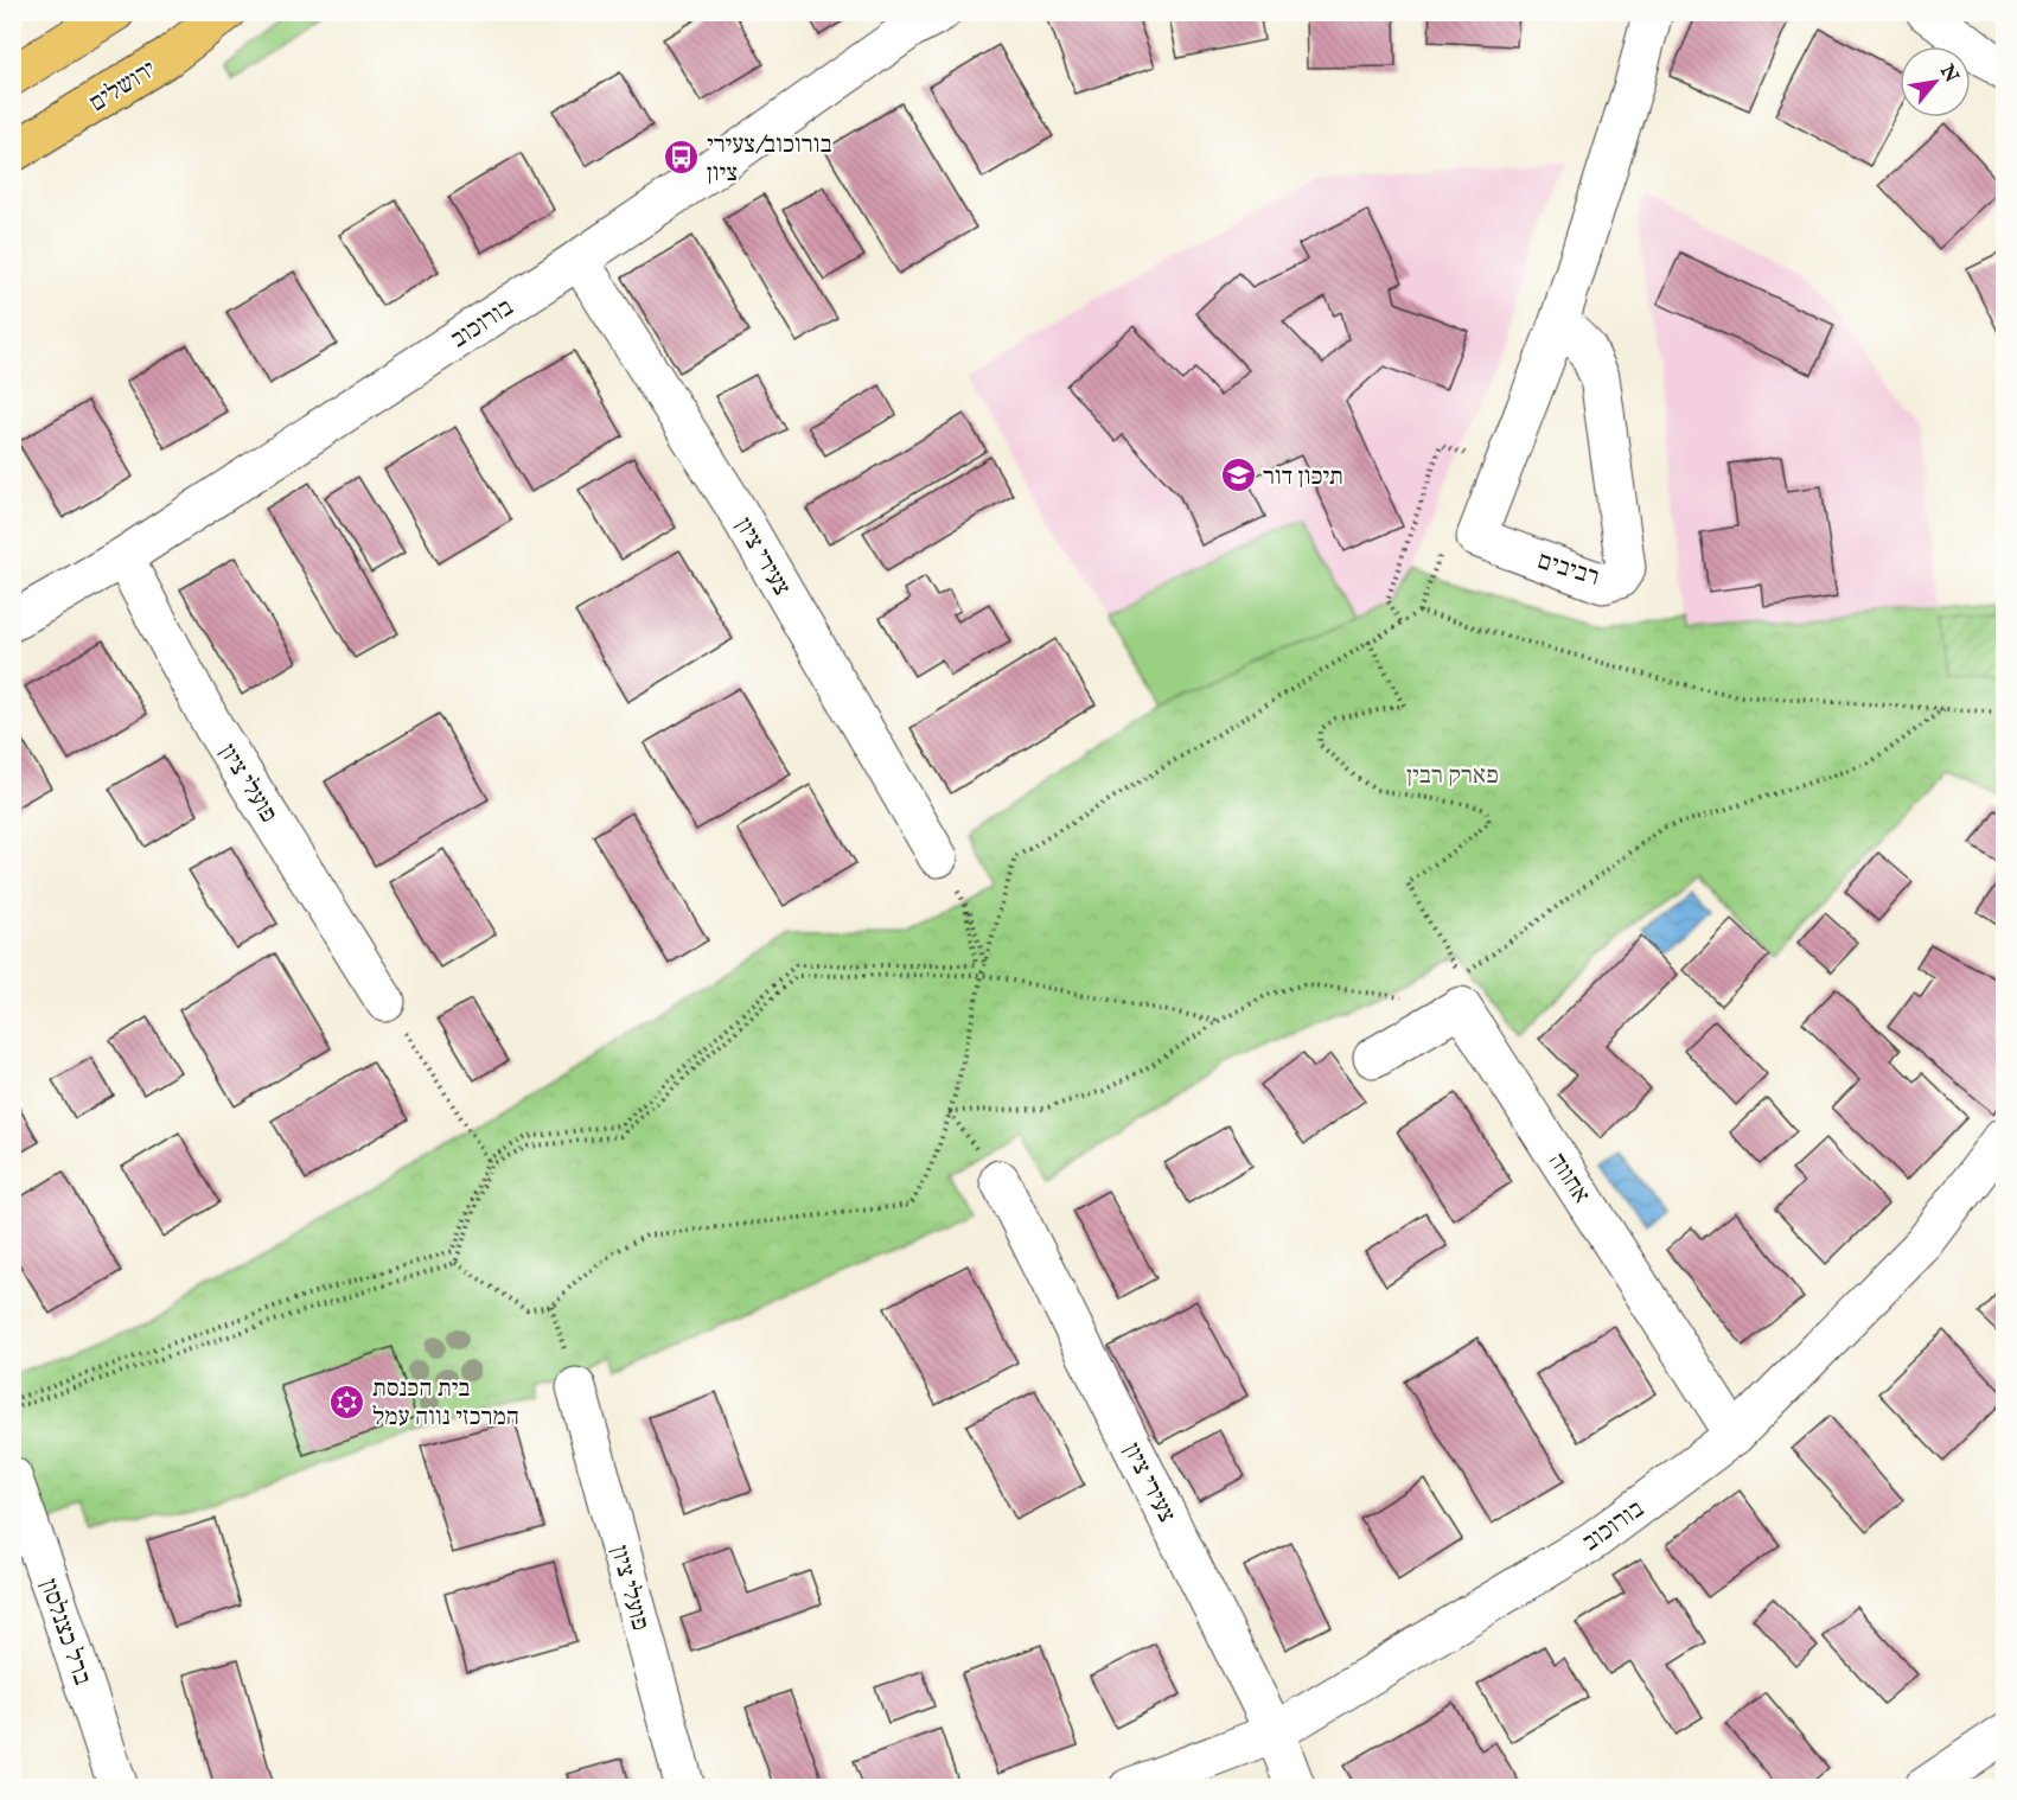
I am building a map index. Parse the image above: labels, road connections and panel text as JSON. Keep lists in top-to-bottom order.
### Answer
{
  "streets": {
    "main road": ["ירושלים"],
    "street": [
      "בורוכוב",
      "צעירי ציון",
      "רביבים",
      "פועלי ציון",
      "אחווה",
      "ברל כצנלסון"
    ]
  },
  "crossings": [
    ["בורוכוב", "צעירי ציון"],
    ["בורוכוב", "פועלי ציון"],
    ["בורוכוב", "אחווה"]
  ],
  "parks": ["פארק רבין"],
  "places": {
    "bus stop": ["בורוכוב/צעירי ציון"],
    "school or university": ["תיכון דור"],
    "synagogue": ["בית הכנסת המרכזי נווה עמל"]
  },
  "north": "top right"
}
